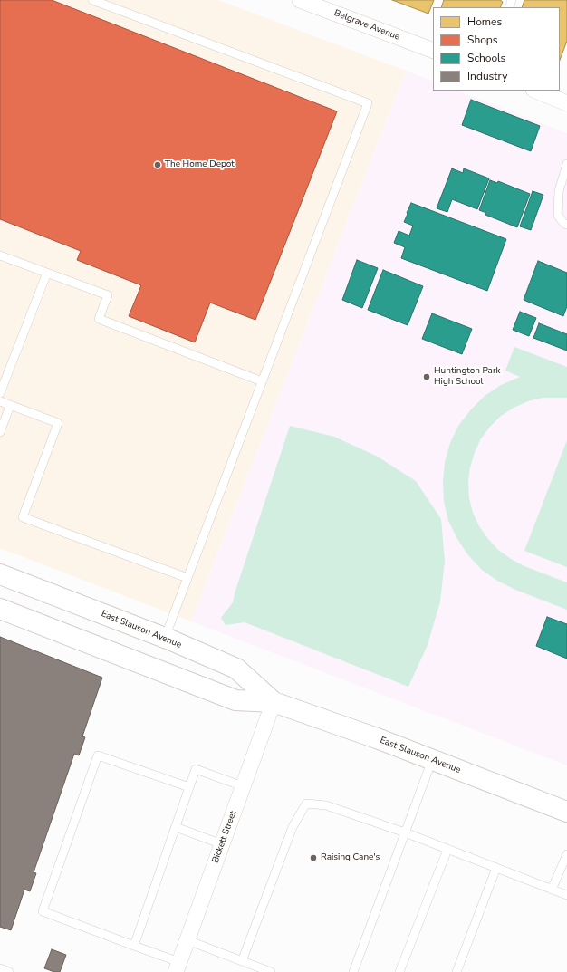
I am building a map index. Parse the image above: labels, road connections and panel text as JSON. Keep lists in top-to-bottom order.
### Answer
{
  "streets": {
    "main road": ["East Slauson Avenue"],
    "street": ["Belgrave Avenue", "Bickett Street"]
  },
  "crossings": [
    ["East Slauson Avenue", "Bickett Street"]
  ],
  "places": ["The Home Depot", "Huntington Park High School", "Raising Cane's"],
  "legend": [
    "Homes",
    "Shops",
    "Schools",
    "Industry"
  ]
}
